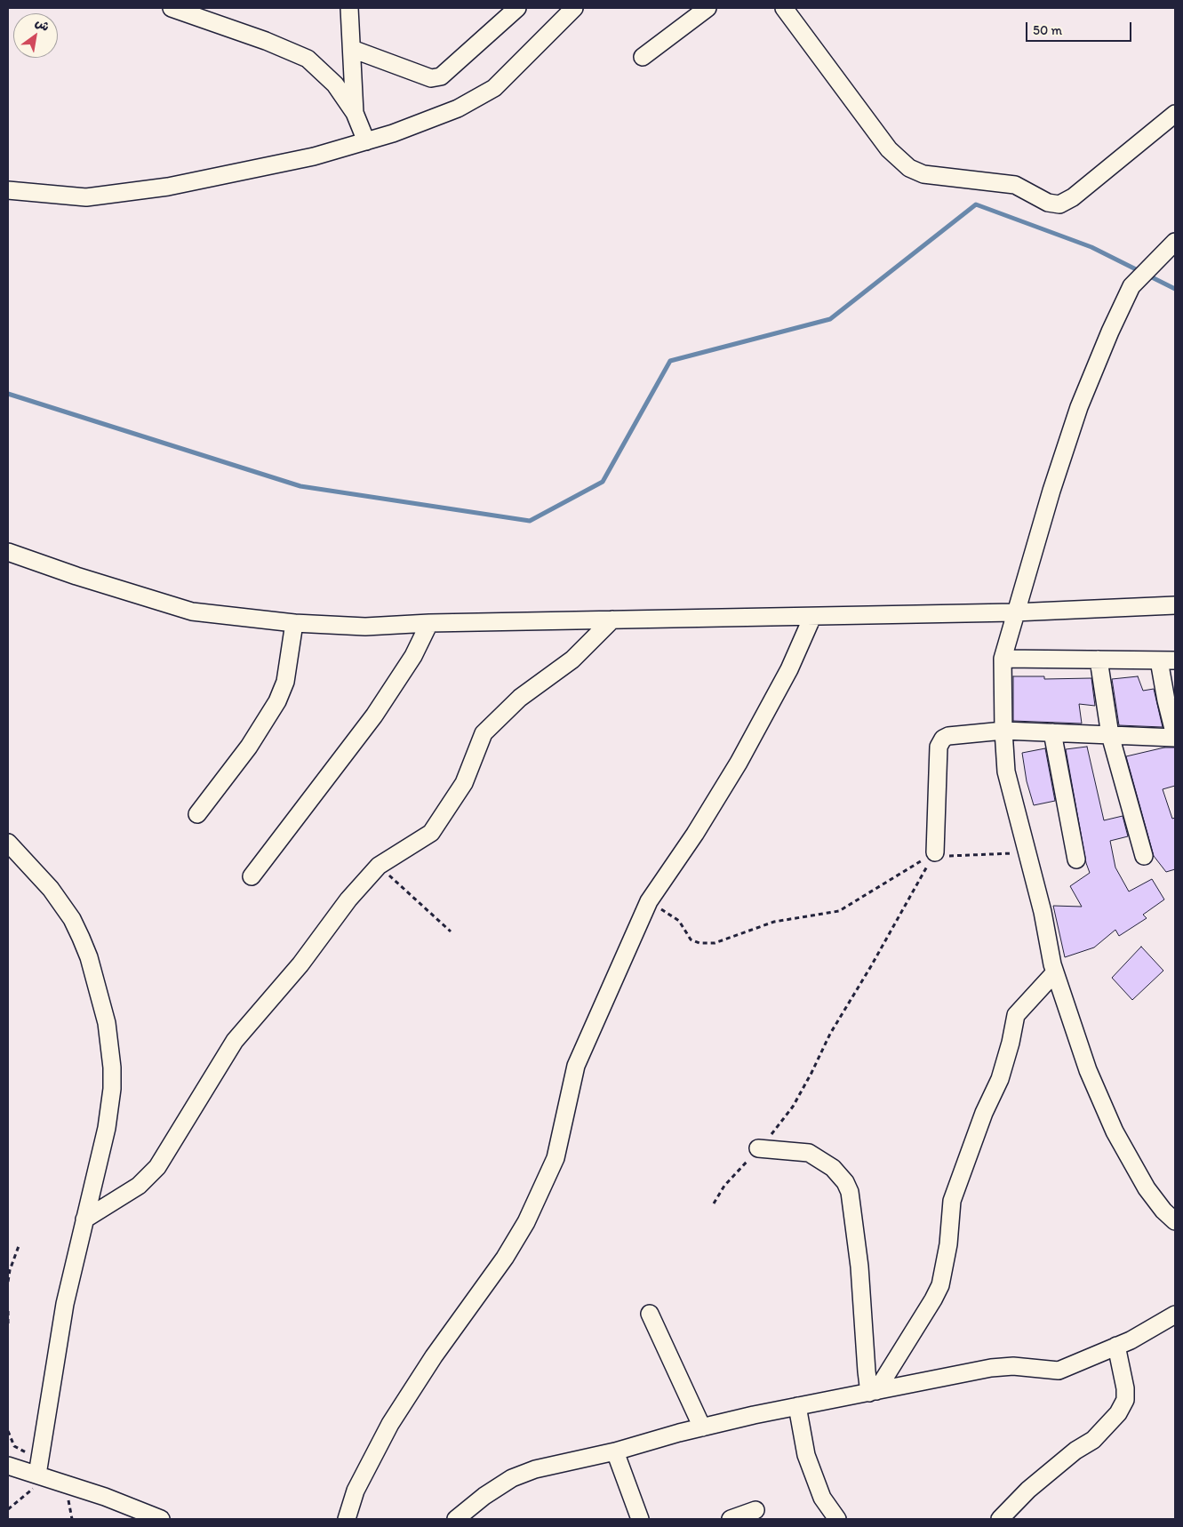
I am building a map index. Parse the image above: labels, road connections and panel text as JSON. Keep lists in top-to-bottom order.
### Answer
{
  "scale_bar": "50 m",
  "north": "top right"
}
